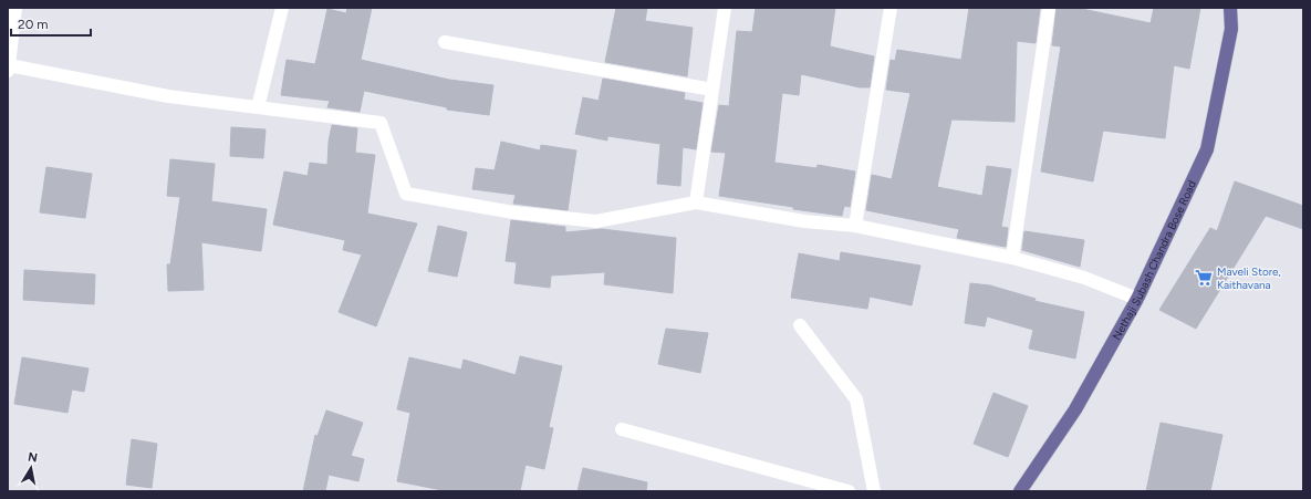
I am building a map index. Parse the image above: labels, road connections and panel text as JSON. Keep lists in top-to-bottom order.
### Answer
{
  "streets": {
    "main road": ["Nethaji Subash Chandra Bose Road"]
  },
  "places": {
    "supermarket": ["Maveli Store, Kaithavana"]
  },
  "scale_bar": "20 m",
  "north": "top"
}
